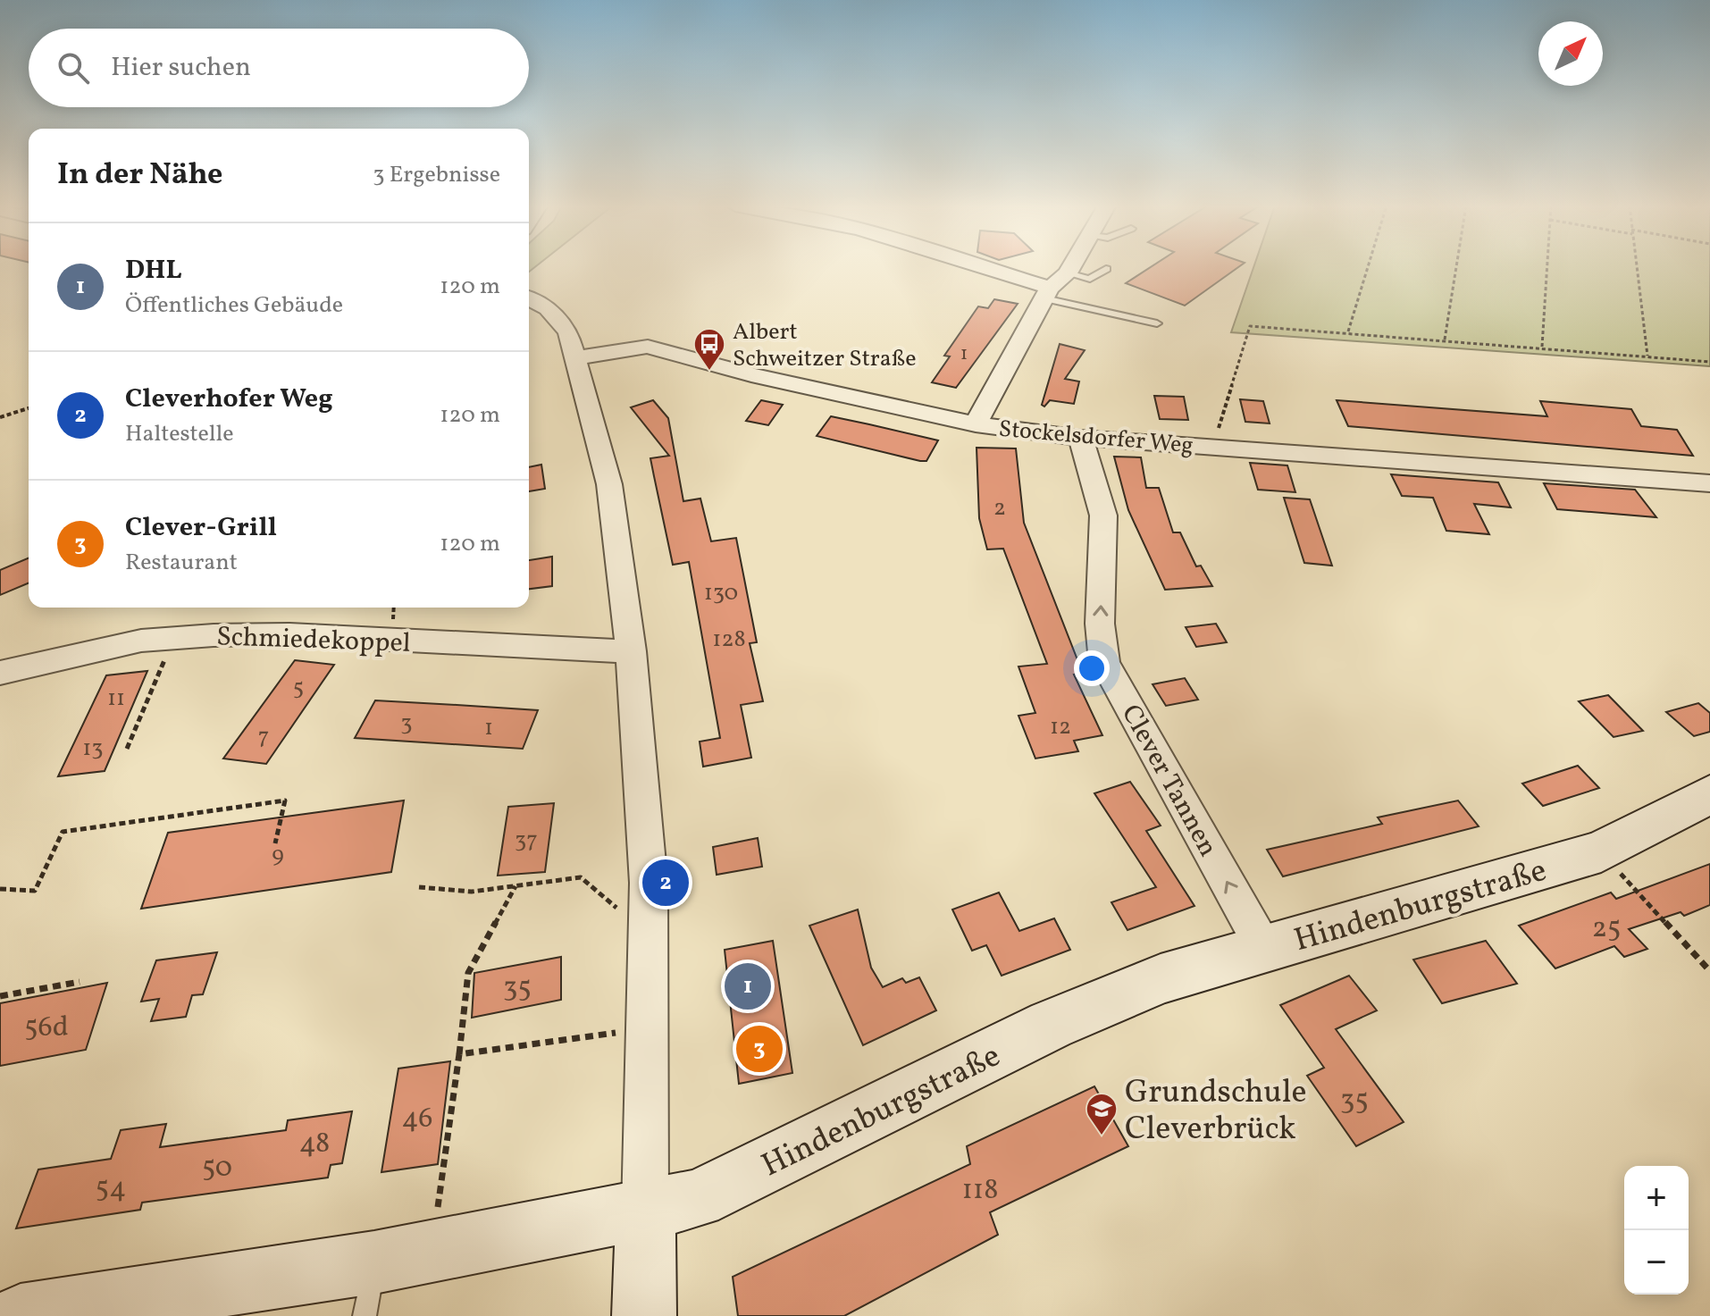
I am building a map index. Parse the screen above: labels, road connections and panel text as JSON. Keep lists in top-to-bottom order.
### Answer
{
  "streets": {
    "street": [
      "Stockelsdorfer Weg",
      "Schmiedekoppel",
      "Clever Tannen",
      "Hindenburgstraße"
    ]
  },
  "crossings": [
    ["Stockelsdorfer Weg", "Clever Tannen"],
    ["Clever Tannen", "Hindenburgstraße"]
  ],
  "one_way": ["Clever Tannen"],
  "places": {
    "bus stop": ["Albert Schweitzer Straße"],
    "school or university": ["Grundschule Cleverbrück"]
  },
  "house_numbers": [
    "1",
    "2",
    "130",
    "128",
    "5",
    "11",
    "3",
    "12",
    "1",
    "7",
    "13",
    "37",
    "9",
    "25",
    "35",
    "56d",
    "35",
    "46",
    "48",
    "50",
    "54",
    "118"
  ],
  "north": "top right",
  "page": {
    "search": "Hier suchen",
    "heading": ["In der Nähe", "3 Ergebnisse"],
    "list": [
      {
        "mark": "1",
        "name": "DHL",
        "note": "Öffentliches Gebäude",
        "value": "120 m"
      },
      {
        "mark": "2",
        "name": "Cleverhofer Weg",
        "note": "Haltestelle",
        "value": "120 m"
      },
      {
        "mark": "3",
        "name": "Clever-Grill",
        "note": "Restaurant",
        "value": "120 m"
      }
    ],
    "pins": ["2", "1", "3"],
    "map_buttons": ["+", "−"]
  }
}
